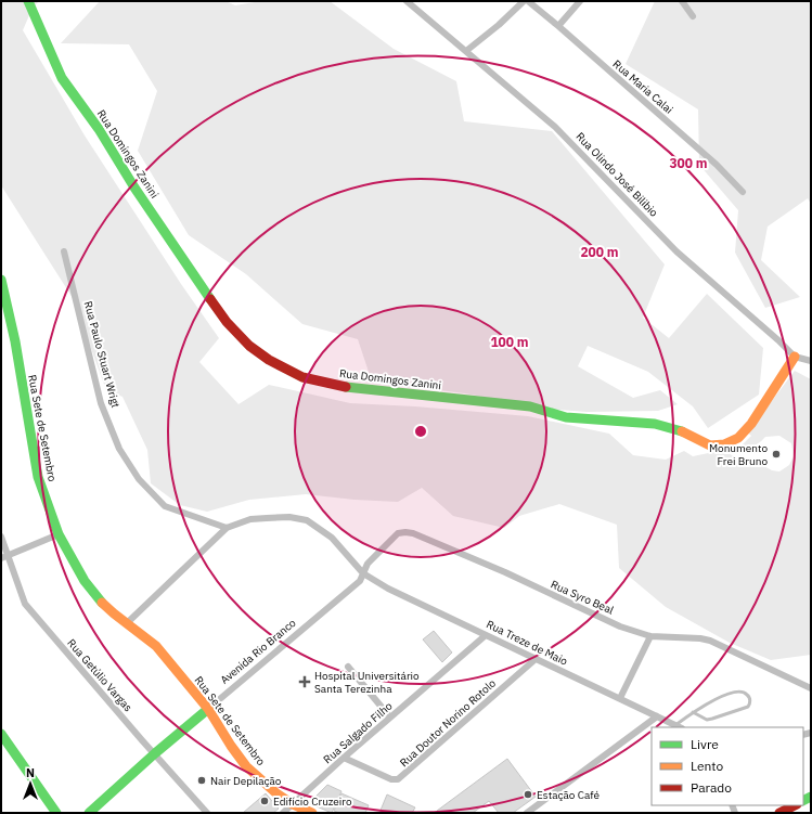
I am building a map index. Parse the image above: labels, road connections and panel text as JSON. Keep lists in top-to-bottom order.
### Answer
{
  "streets": {
    "street": [
      "Rua Maria Calai",
      "Rua Domingos Zanini",
      "Rua Olindo José Bilibio",
      "Rua Paulo Stuart Wrigt",
      "Rua Sete de Setembro",
      "Rua Syro Beal",
      "Rua Treze de Maio",
      "Avenida Rio Branco",
      "Rua Getúlio Vargas",
      "Rua Doutor Norino Rotolo",
      "Rua Salgado Filho"
    ]
  },
  "crossings": [
    ["Rua Domingos Zanini", "Rua Olindo José Bilibio"],
    ["Rua Sete de Setembro", "Avenida Rio Branco"],
    ["Rua Sete de Setembro", "Rua Salgado Filho"],
    ["Rua Syro Beal", "Rua Treze de Maio"],
    ["Rua Syro Beal", "Avenida Rio Branco"],
    ["Rua Treze de Maio", "Avenida Rio Branco"],
    ["Rua Treze de Maio", "Rua Doutor Norino Rotolo"],
    ["Rua Treze de Maio", "Rua Salgado Filho"],
    ["Avenida Rio Branco", "Rua Getúlio Vargas"],
    ["Rua Doutor Norino Rotolo", "Rua Salgado Filho"]
  ],
  "places": {
    "other": [
      "Monumento Frei Bruno",
      "Nair Depilação",
      "Estação Café",
      "Edifício Cruzeiro"
    ],
    "health": ["Hospital Universitário Santa Terezinha"]
  },
  "legend": ["Livre", "Lento", "Parado"],
  "north": "top",
  "rings": ["300 m", "200 m", "100 m"]
}
